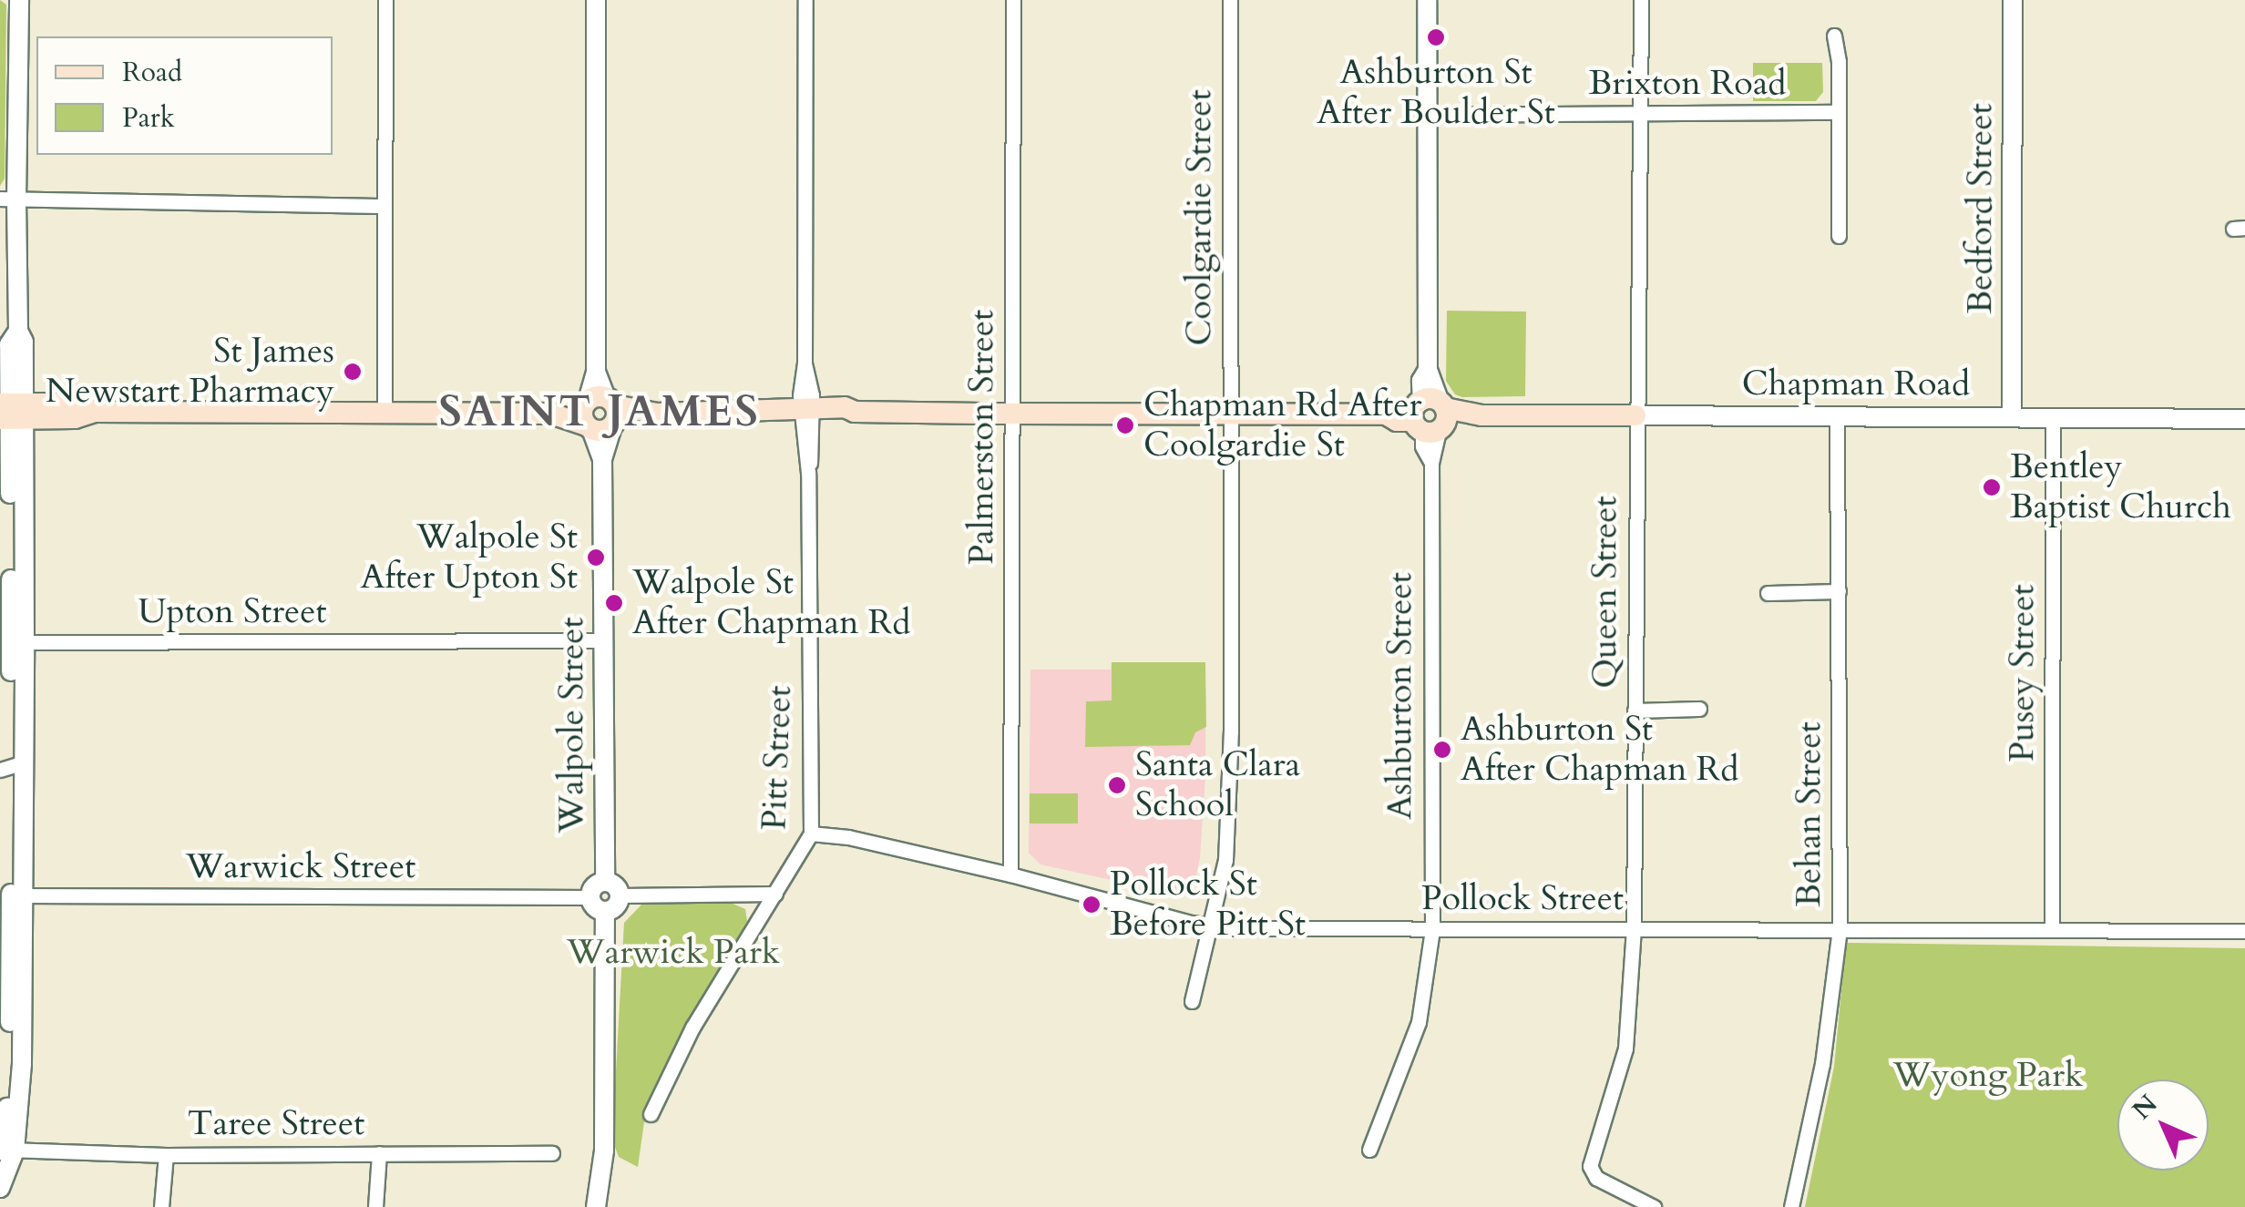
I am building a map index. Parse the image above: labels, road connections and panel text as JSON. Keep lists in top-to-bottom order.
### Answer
{
  "streets": {
    "main road": ["Chapman Road"],
    "street": [
      "Brixton Road",
      "Bedford Street",
      "Coolgardie Street",
      "Palmerston Street",
      "Queen Street",
      "Upton Street",
      "Pusey Street",
      "Ashburton Street",
      "Walpole Street",
      "Pitt Street",
      "Behan Street",
      "Warwick Street",
      "Pollock Street",
      "Taree Street"
    ]
  },
  "crossings": [
    ["Brixton Road", "Queen Street"],
    ["Brixton Road", "Ashburton Street"],
    ["Bedford Street", "Chapman Road"],
    ["Coolgardie Street", "Chapman Road"],
    ["Coolgardie Street", "Pollock Street"],
    ["Chapman Road", "Palmerston Street"],
    ["Chapman Road", "Queen Street"],
    ["Chapman Road", "Pusey Street"],
    ["Chapman Road", "Ashburton Street"],
    ["Chapman Road", "Walpole Street"],
    ["Chapman Road", "Pitt Street"],
    ["Chapman Road", "Behan Street"],
    ["Palmerston Street", "Pollock Street"],
    ["Queen Street", "Pollock Street"],
    ["Upton Street", "Walpole Street"],
    ["Pusey Street", "Pollock Street"],
    ["Ashburton Street", "Pollock Street"],
    ["Walpole Street", "Warwick Street"],
    ["Pitt Street", "Pollock Street"],
    ["Behan Street", "Pollock Street"]
  ],
  "districts": ["SAINT JAMES"],
  "parks": ["Warwick Park", "Wyong Park"],
  "places": [
    "Ashburton St After Boulder St",
    "St James Newstart Pharmacy",
    "Chapman Rd After Coolgardie St",
    "Bentley Baptist Church",
    "Walpole St After Upton St",
    "Walpole St After Chapman Rd",
    "Ashburton St After Chapman Rd",
    "Santa Clara School",
    "Pollock St Before Pitt St"
  ],
  "legend": ["Road", "Park"],
  "north": "top left"
}
